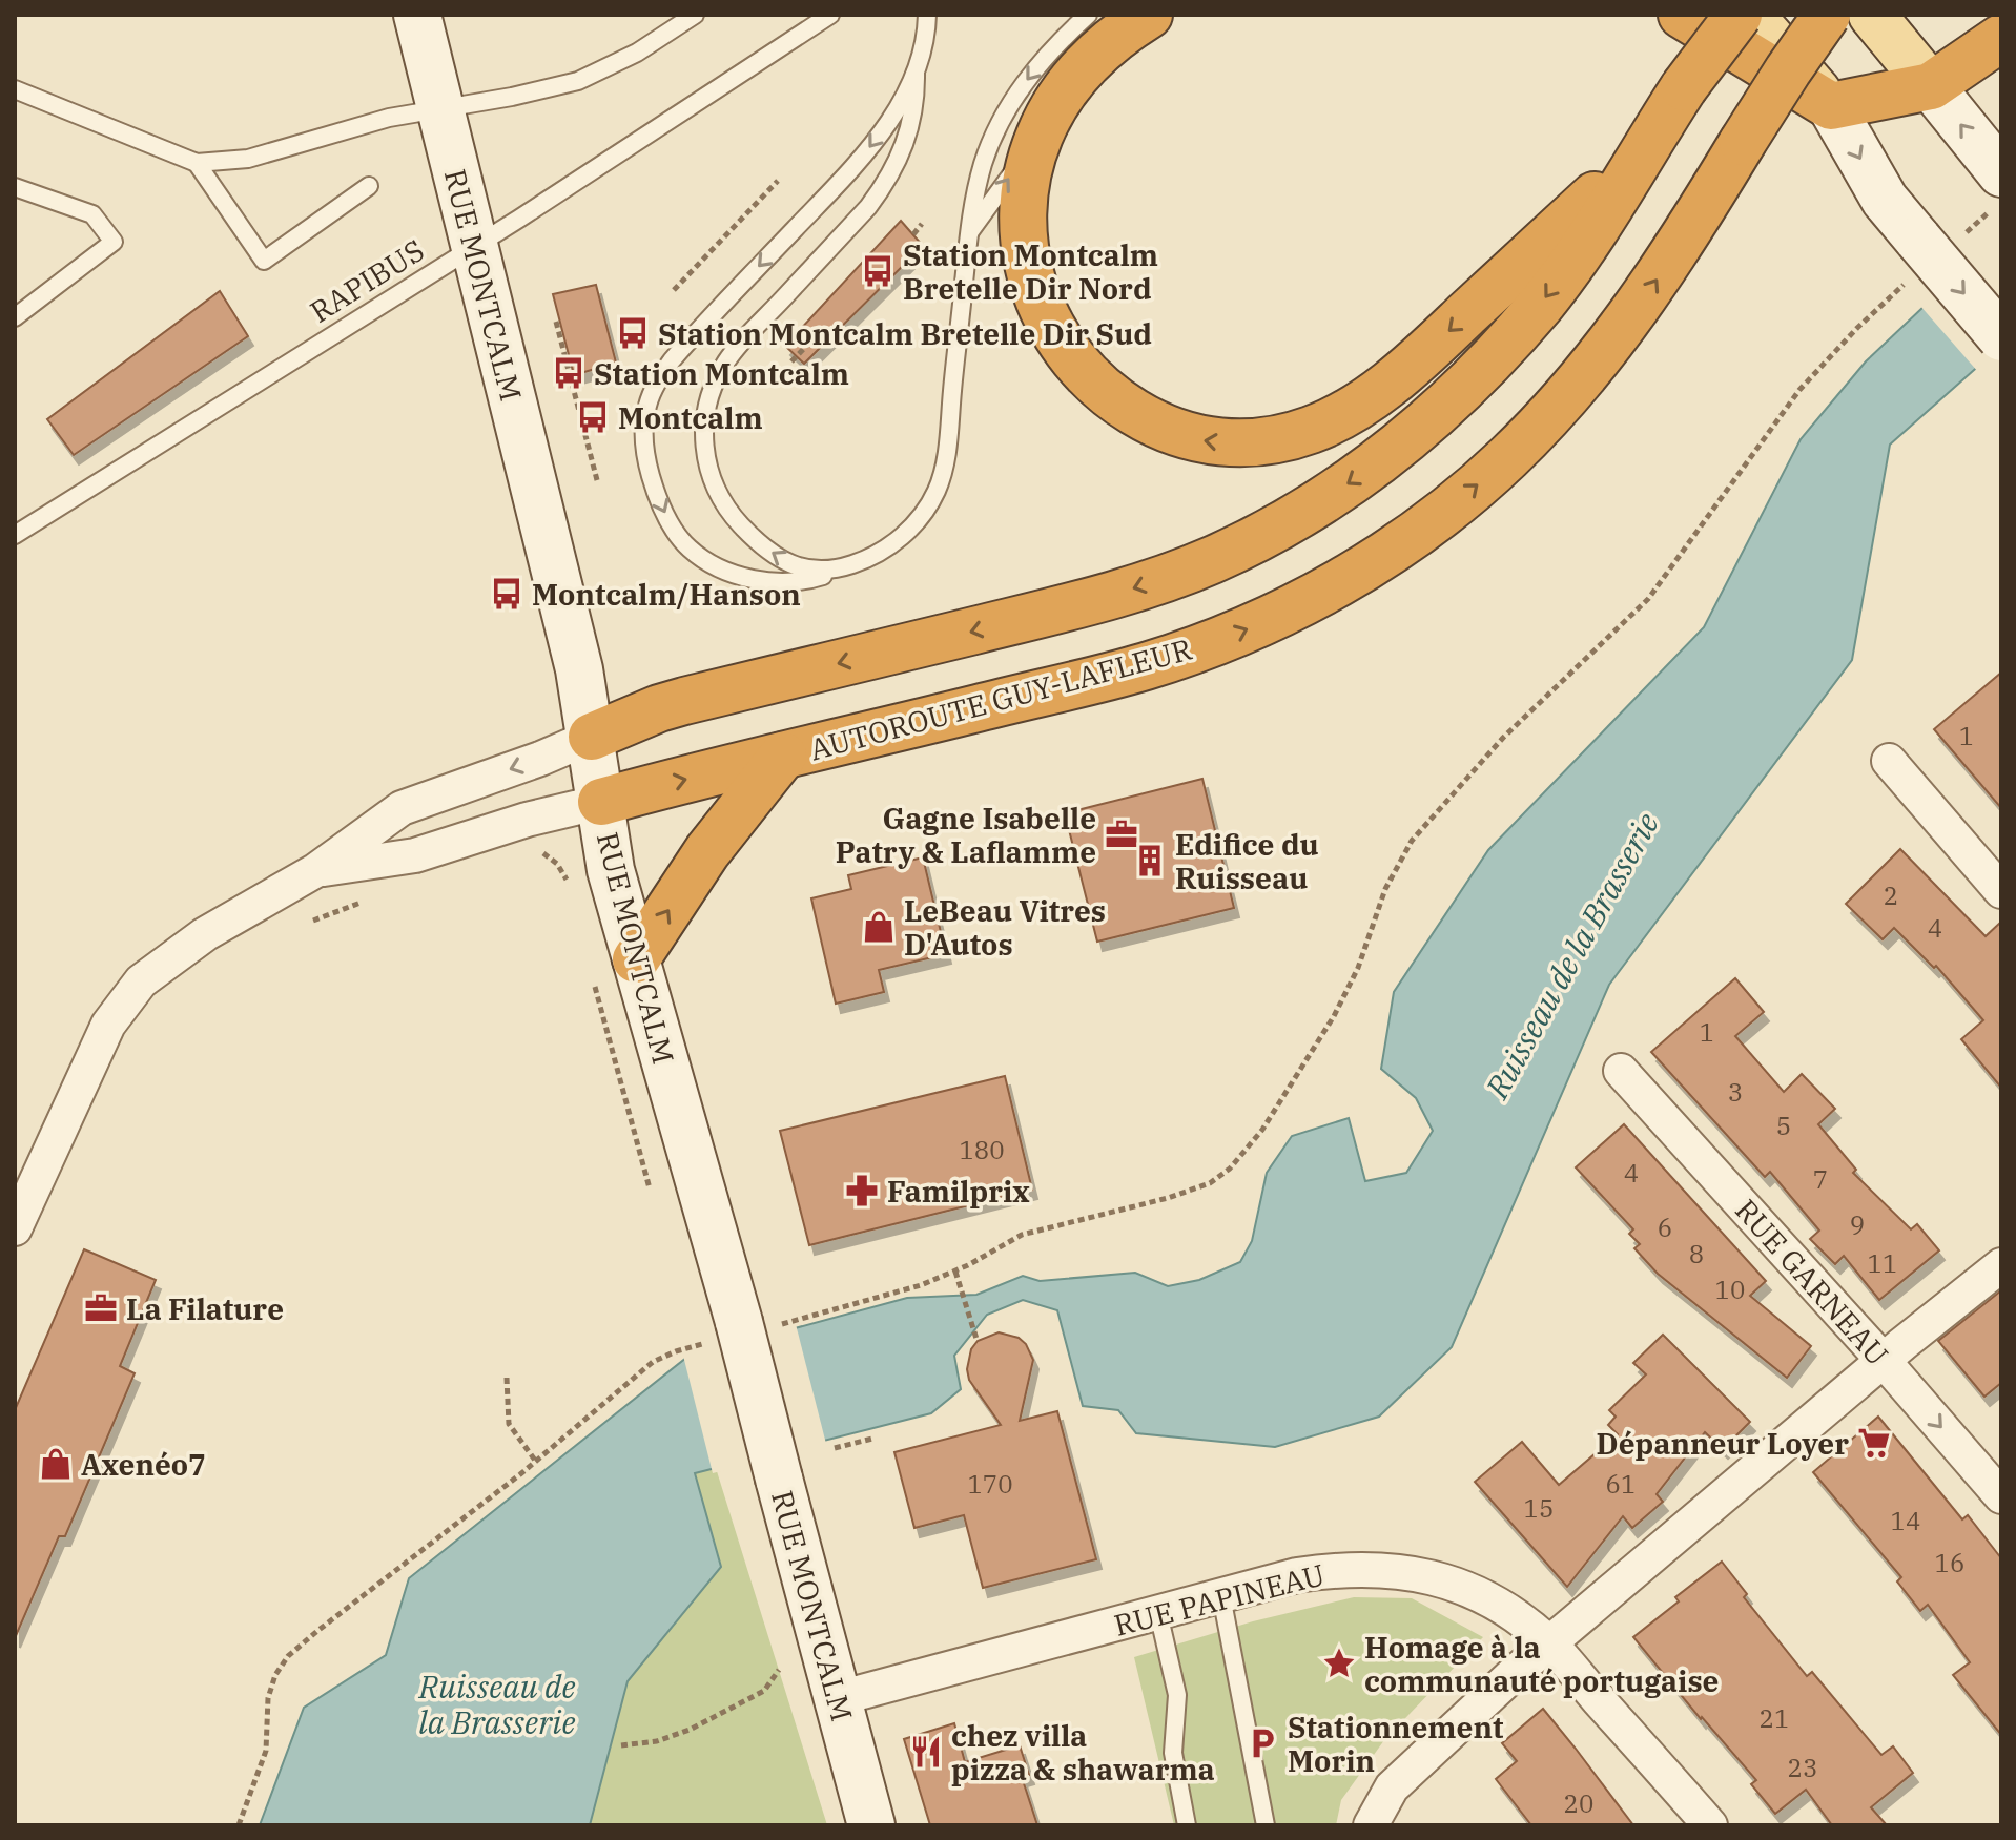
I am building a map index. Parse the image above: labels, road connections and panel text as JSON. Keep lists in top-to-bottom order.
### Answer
{
  "streets": {
    "highway": ["AUTOROUTE GUY-LAFLEUR"],
    "main road": ["RUE MONTCALM"],
    "street": ["RUE GARNEAU", "RUE PAPINEAU"],
    "lane": ["RAPIBUS"]
  },
  "crossings": [
    ["RAPIBUS", "RUE MONTCALM"],
    ["RUE MONTCALM", "AUTOROUTE GUY-LAFLEUR"],
    ["RUE MONTCALM", "RUE PAPINEAU"]
  ],
  "water": ["Ruisseau de la Brasserie"],
  "places": {
    "bus stop": [
      "Station Montcalm Bretelle Dir Nord",
      "Station Montcalm Bretelle Dir Sud",
      "Station Montcalm",
      "Montcalm",
      "Montcalm/Hanson"
    ],
    "office": ["Gagne Isabelle Patry & Laflamme", "La Filature"],
    "building": ["Edifice du Ruisseau"],
    "shop": ["LeBeau Vitres D'Autos", "Axenéo7"],
    "pharmacy": ["Familprix"],
    "supermarket": ["Dépanneur Loyer"],
    "place": ["Homage à la communauté portugaise"],
    "parking": ["Stationnement Morin"],
    "restaurant": ["chez villa pizza & shawarma"]
  },
  "house_numbers": [
    "1",
    "2",
    "4",
    "1",
    "3",
    "5",
    "180",
    "4",
    "7",
    "9",
    "6",
    "8",
    "11",
    "10",
    "170",
    "61",
    "15",
    "14",
    "16",
    "21",
    "23",
    "20"
  ]
}
